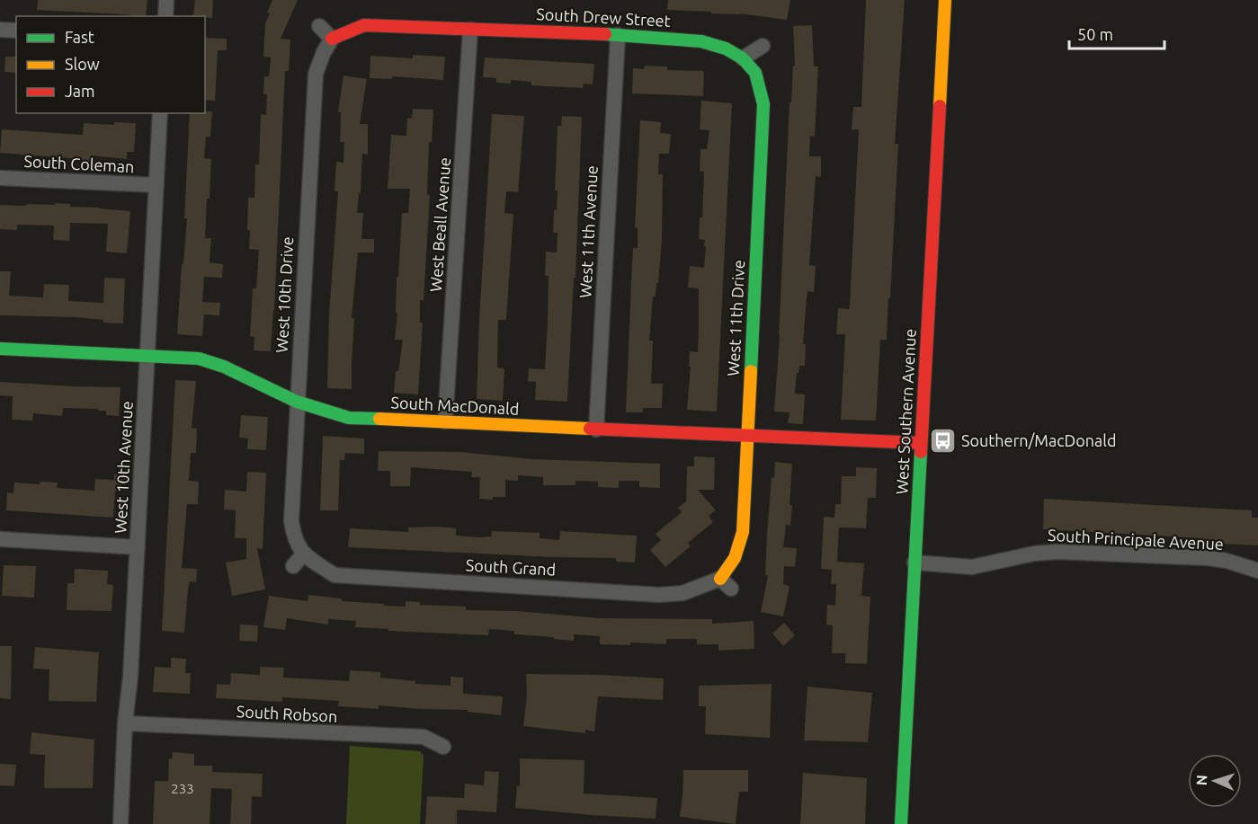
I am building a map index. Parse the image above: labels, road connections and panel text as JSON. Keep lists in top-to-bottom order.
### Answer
{
  "streets": {
    "street": [
      "South Drew Street",
      "South Coleman",
      "West Beall Avenue",
      "West 11th Avenue",
      "West 10th Drive",
      "West 11th Drive",
      "South MacDonald",
      "West Southern Avenue",
      "West 10th Avenue",
      "South Principale Avenue",
      "South Grand",
      "South Robson"
    ]
  },
  "crossings": [
    ["South Drew Street", "West Beall Avenue"],
    ["South Drew Street", "West 11th Avenue"],
    ["South Drew Street", "West 10th Drive"],
    ["South Drew Street", "West 11th Drive"],
    ["South Coleman", "West 10th Avenue"],
    ["West Beall Avenue", "South MacDonald"],
    ["West 11th Avenue", "South MacDonald"],
    ["West 10th Drive", "South MacDonald"],
    ["West 10th Drive", "South Grand"],
    ["West 11th Drive", "South MacDonald"],
    ["West 11th Drive", "South Grand"],
    ["South MacDonald", "West Southern Avenue"],
    ["South MacDonald", "West 10th Avenue"],
    ["West Southern Avenue", "South Principale Avenue"],
    ["West 10th Avenue", "South Robson"]
  ],
  "places": {
    "bus stop": ["Southern/MacDonald"]
  },
  "house_numbers": ["233"],
  "legend": ["Fast", "Slow", "Jam"],
  "scale_bar": "50 m",
  "north": "left"
}
